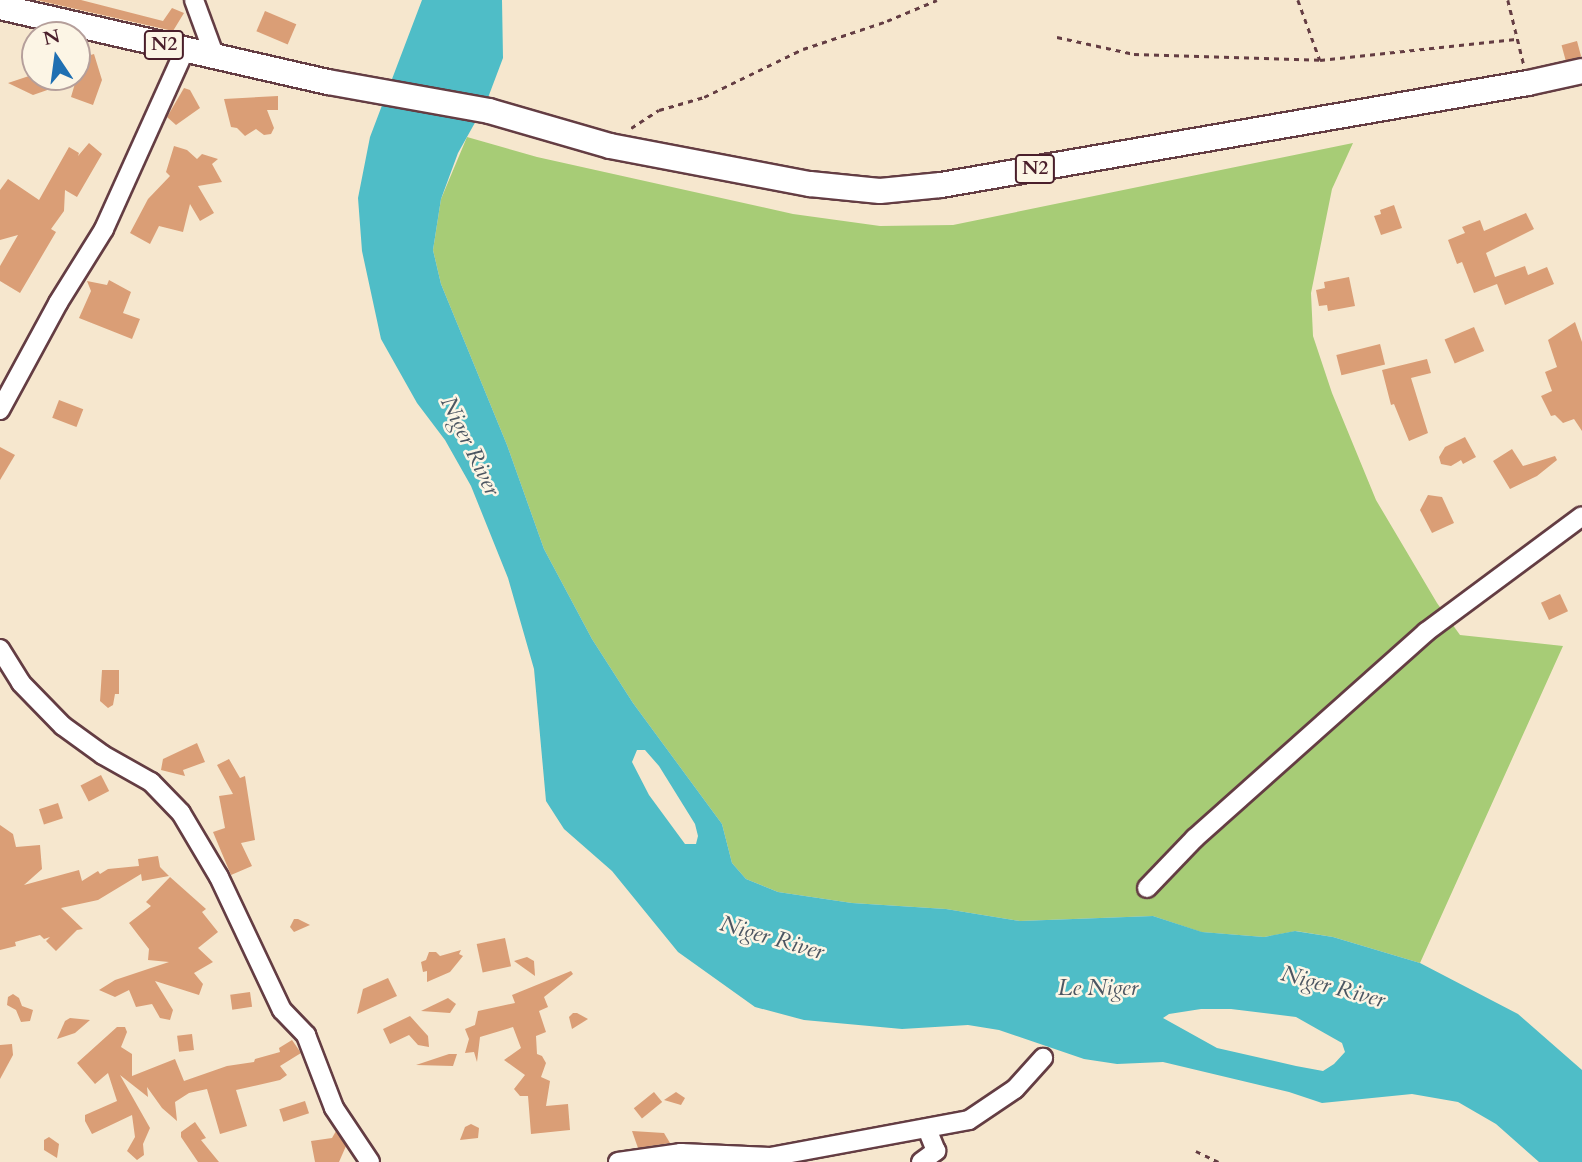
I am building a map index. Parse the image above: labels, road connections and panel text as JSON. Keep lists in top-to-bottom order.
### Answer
{
  "streets": {
    "highway": ["N2"]
  },
  "water": ["Niger River", "Le Niger"],
  "north": "top"
}
